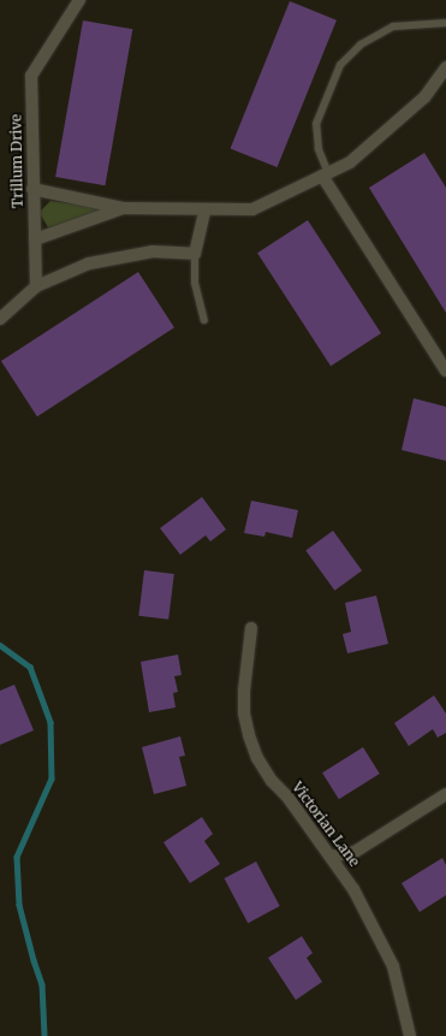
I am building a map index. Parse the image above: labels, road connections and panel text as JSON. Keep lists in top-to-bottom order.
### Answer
{
  "streets": {
    "street": ["Trillum Drive", "Victorian Lane"]
  }
}
